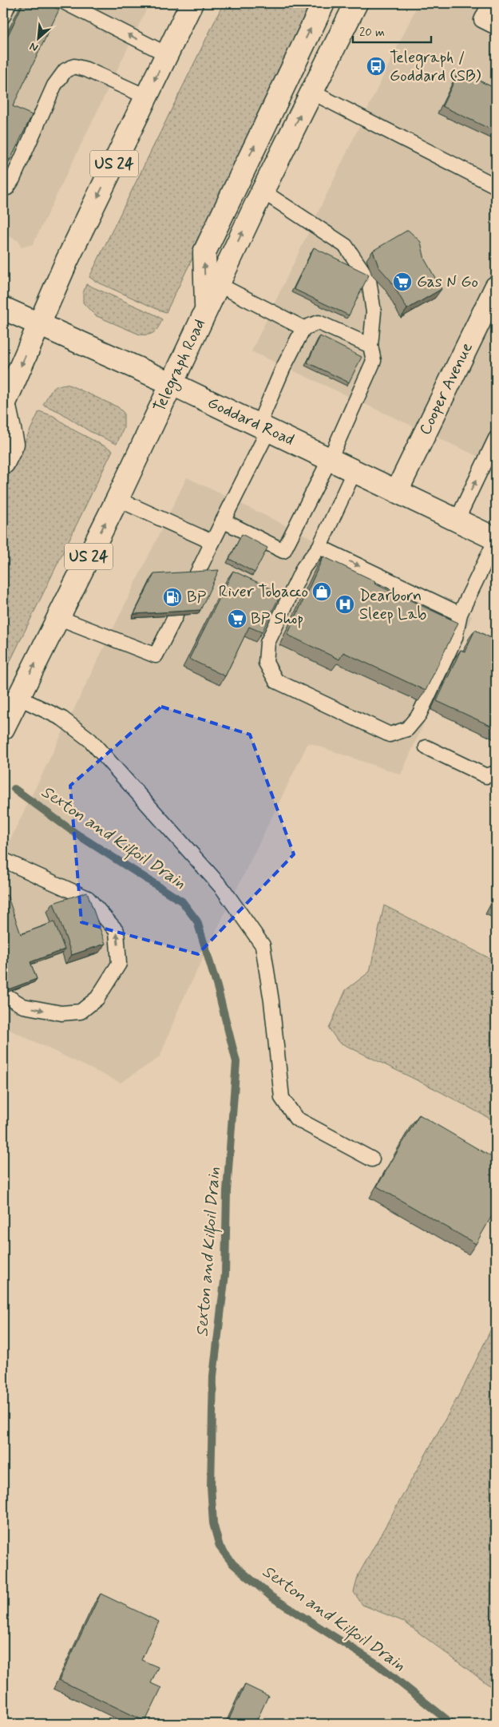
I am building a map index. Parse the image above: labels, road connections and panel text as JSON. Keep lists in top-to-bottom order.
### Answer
{
  "streets": {
    "main road": [
      "US 24",
      "Telegraph Road",
      "Cooper Avenue",
      "Goddard Road"
    ]
  },
  "crossings": [
    ["US 24", "Goddard Road"],
    ["Telegraph Road", "Goddard Road"],
    ["Cooper Avenue", "Goddard Road"]
  ],
  "water": ["Sexton and Kilfoil Drain"],
  "places": {
    "bus stop": ["Telegraph / Goddard (SB)"],
    "supermarket": ["Gas N Go", "BP Shop"],
    "shop": ["River Tobacco"],
    "fuel station": ["BP"],
    "hospital": ["Dearborn Sleep Lab"]
  },
  "scale_bar": "20 m",
  "north": "bottom left"
}
